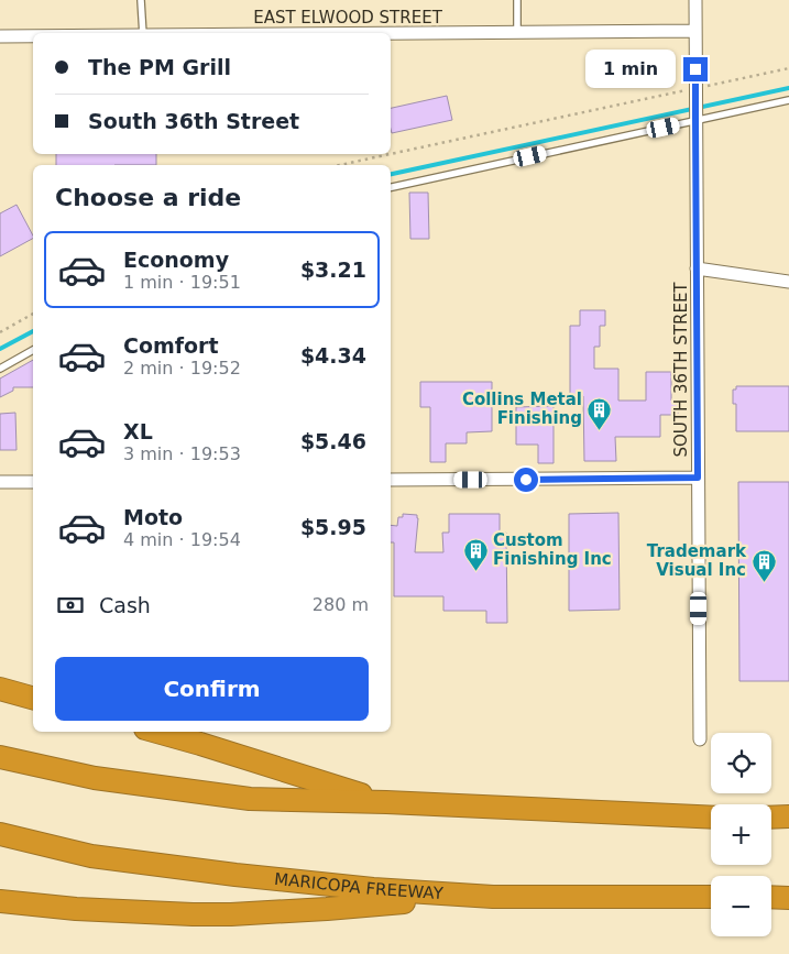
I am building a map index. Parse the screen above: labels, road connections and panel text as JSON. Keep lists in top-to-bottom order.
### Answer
{
  "streets": {
    "highway": ["MARICOPA FREEWAY"],
    "street": ["EAST ELWOOD STREET", "SOUTH 36TH STREET"]
  },
  "crossings": [
    ["EAST ELWOOD STREET", "SOUTH 36TH STREET"]
  ],
  "places": {
    "building": ["Collins Metal Finishing", "Custom Finishing Inc", "Trademark Visual Inc"]
  },
  "page": {
    "banner": ["The PM Grill", "South 36th Street"],
    "bubble": "1 min",
    "heading": "Choose a ride",
    "list": [
      {
        "name": "Economy",
        "note": "1 min · 19:51",
        "value": "$3.21"
      },
      {
        "name": "Comfort",
        "note": "2 min · 19:52",
        "value": "$4.34"
      },
      {
        "name": "XL",
        "note": "3 min · 19:53",
        "value": "$5.46"
      },
      {
        "name": "Moto",
        "note": "4 min · 19:54",
        "value": "$5.95"
      }
    ],
    "pay": ["Cash", "280 m"],
    "buttons": "Confirm",
    "map_buttons": ["+", "−"]
  }
}
